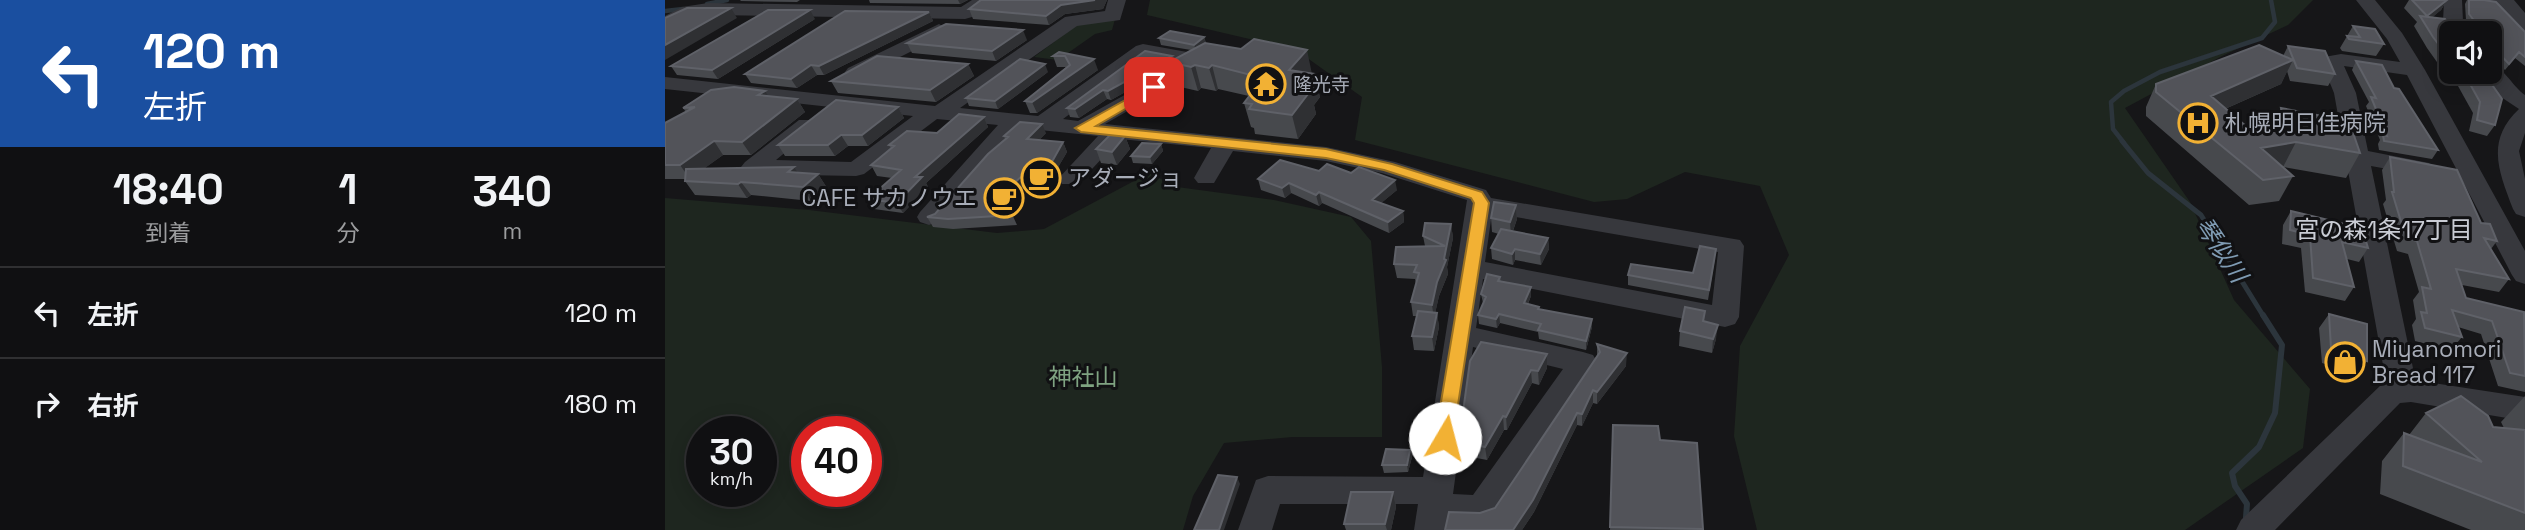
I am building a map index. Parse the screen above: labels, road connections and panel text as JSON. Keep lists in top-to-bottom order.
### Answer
{
  "districts": ["宮の森1条17丁目"],
  "water": ["琴似川"],
  "parks": ["神社山"],
  "places": {
    "temple": ["隆光寺"],
    "hospital": ["札幌明日佳病院"],
    "cafe": ["アダージョ", "CAFE サカノウエ"],
    "shop": ["Miyanomori Bread 117"]
  },
  "page": {
    "turn": ["120 m", "左折"],
    "eta": [
      "18:40",
      "到着",
      "1",
      "分",
      "340",
      "m"
    ],
    "list": [
      {
        "name": "左折",
        "value": "120 m"
      },
      {
        "name": "右折",
        "value": "180 m"
      }
    ],
    "speed": "30 km/h",
    "limit": "40"
  }
}
